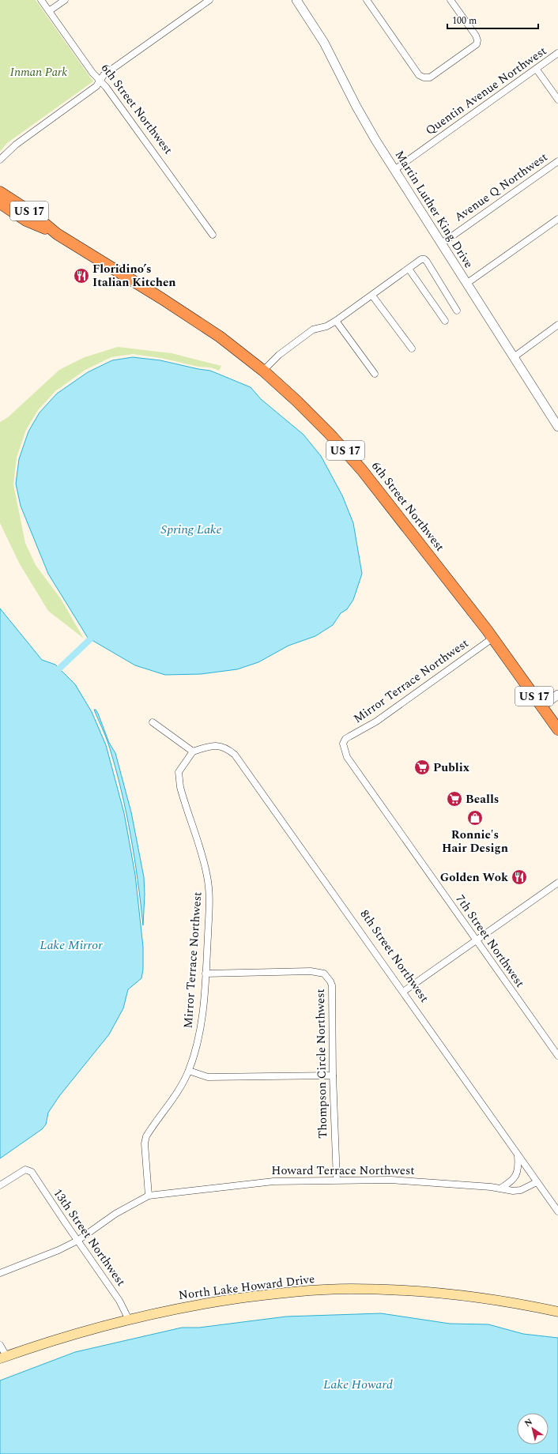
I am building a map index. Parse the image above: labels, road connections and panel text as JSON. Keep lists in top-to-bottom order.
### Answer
{
  "streets": {
    "highway": ["6th Street Northwest", "US 17"],
    "main road": ["North Lake Howard Drive"],
    "street": [
      "Quentin Avenue Northwest",
      "Avenue Q Northwest",
      "Martin Luther King Drive",
      "Mirror Terrace Northwest",
      "7th Street Northwest",
      "8th Street Northwest",
      "Thompson Circle Northwest",
      "Howard Terrace Northwest",
      "13th Street Northwest"
    ]
  },
  "crossings": [
    ["Quentin Avenue Northwest", "Martin Luther King Drive"],
    ["6th Street Northwest", "US 17"],
    ["6th Street Northwest", "Mirror Terrace Northwest"],
    ["Avenue Q Northwest", "Martin Luther King Drive"],
    ["Mirror Terrace Northwest", "7th Street Northwest"],
    ["Mirror Terrace Northwest", "8th Street Northwest"],
    ["Mirror Terrace Northwest", "Thompson Circle Northwest"],
    ["Mirror Terrace Northwest", "Howard Terrace Northwest"],
    ["8th Street Northwest", "Howard Terrace Northwest"],
    ["Thompson Circle Northwest", "Howard Terrace Northwest"],
    ["13th Street Northwest", "North Lake Howard Drive"]
  ],
  "water": ["Spring Lake", "Lake Mirror", "Lake Howard"],
  "parks": ["Inman Park"],
  "places": {
    "restaurant": ["Floridino’s Italian Kitchen", "Golden Wok"],
    "supermarket": ["Publix", "Bealls"],
    "shop": ["Ronnie's Hair Design"]
  },
  "scale_bar": "100 m",
  "north": "top left"
}
